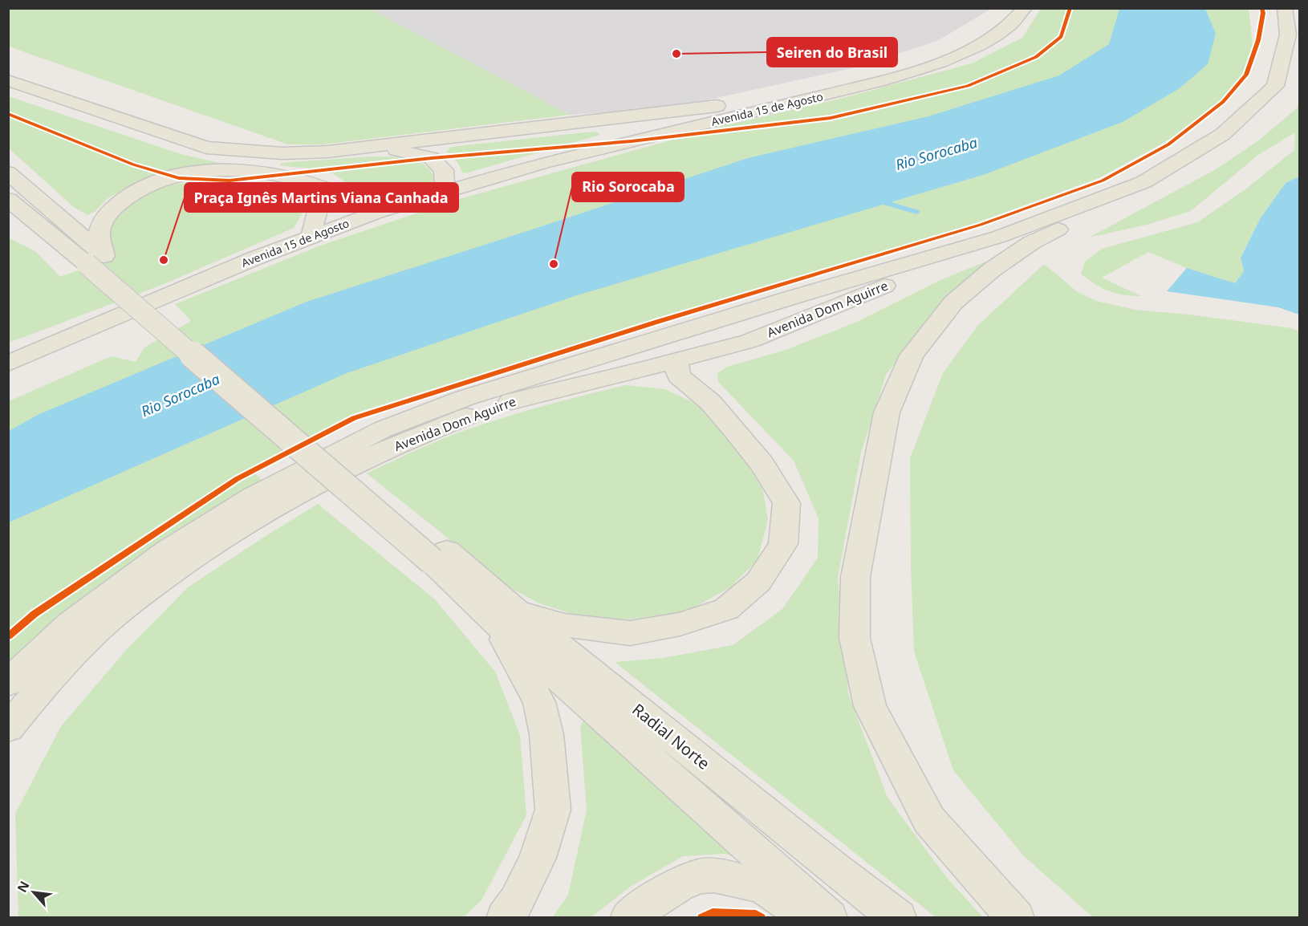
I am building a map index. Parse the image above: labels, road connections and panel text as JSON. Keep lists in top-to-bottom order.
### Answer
{
  "streets": {
    "main road": ["Avenida 15 de Agosto", "Avenida Dom Aguirre", "Radial Norte"]
  },
  "water": ["Rio Sorocaba"],
  "places": ["Seiren do Brasil", "Praça Ignês Martins Viana Canhada", "Rio Sorocaba"],
  "north": "top left"
}
